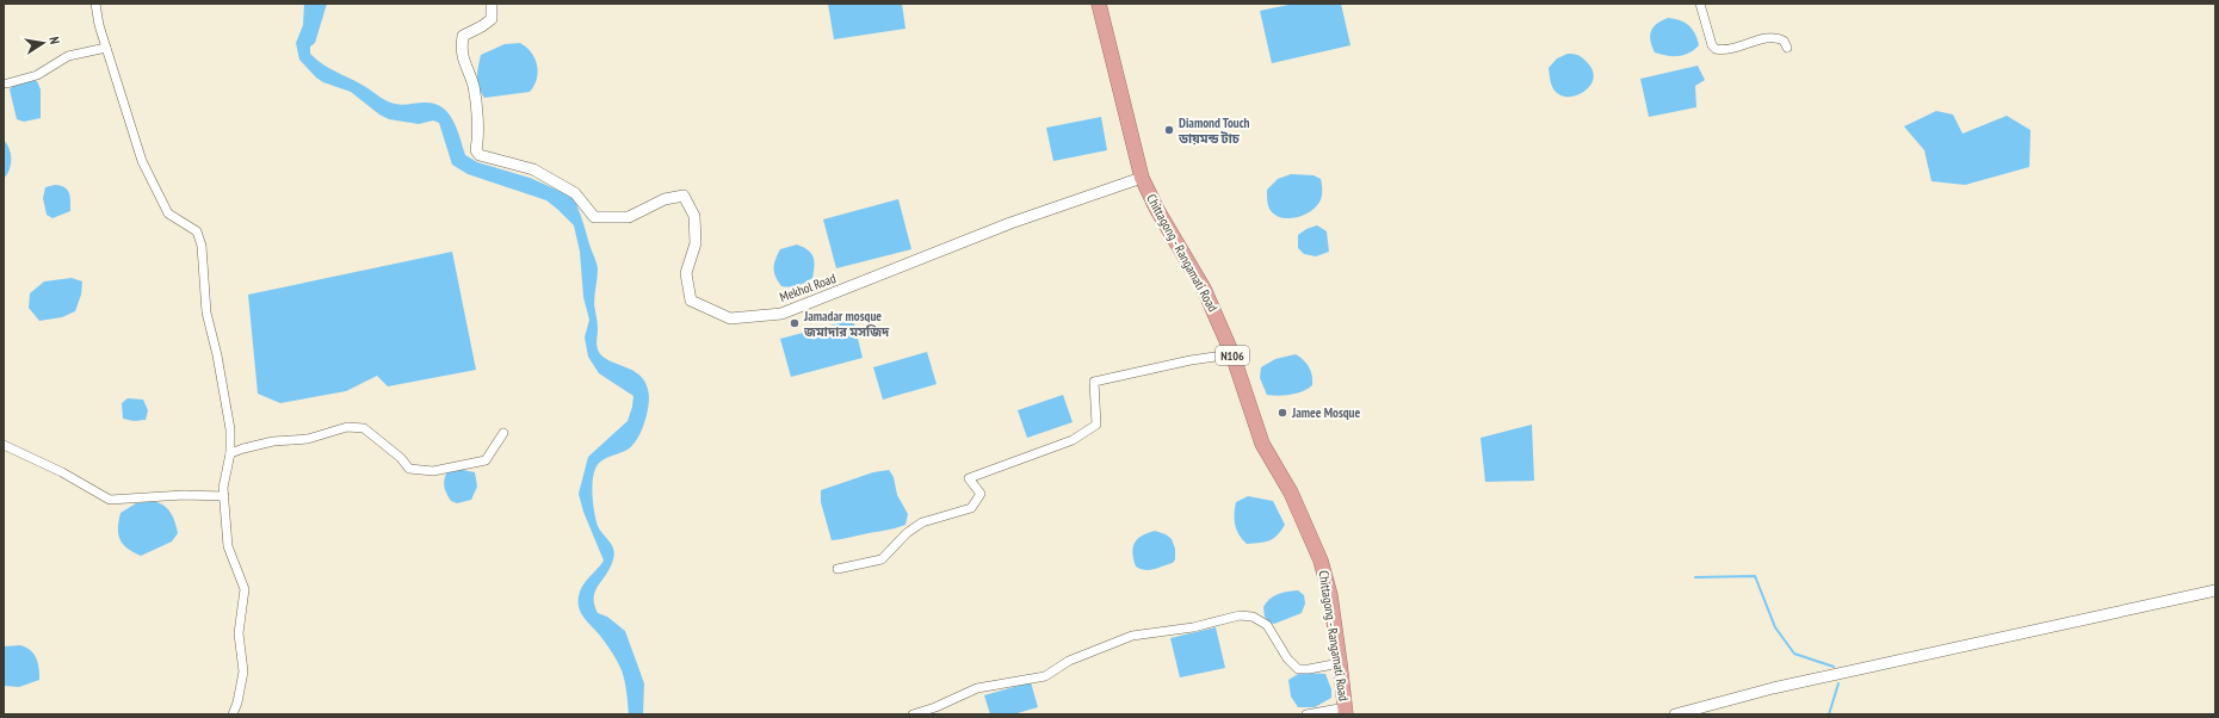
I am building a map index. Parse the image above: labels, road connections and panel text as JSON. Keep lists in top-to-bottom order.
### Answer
{
  "streets": {
    "highway": ["Chittagong - Rangamati Road", "N106"],
    "street": ["Mekhol Road"]
  },
  "crossings": [
    ["Chittagong - Rangamati Road", "Mekhol Road"]
  ],
  "places": ["Diamond Touch ডায়মন্ড টাচ", "Jamadar mosque জমাদার মসজিদ", "Jamee Mosque"],
  "north": "right"
}
